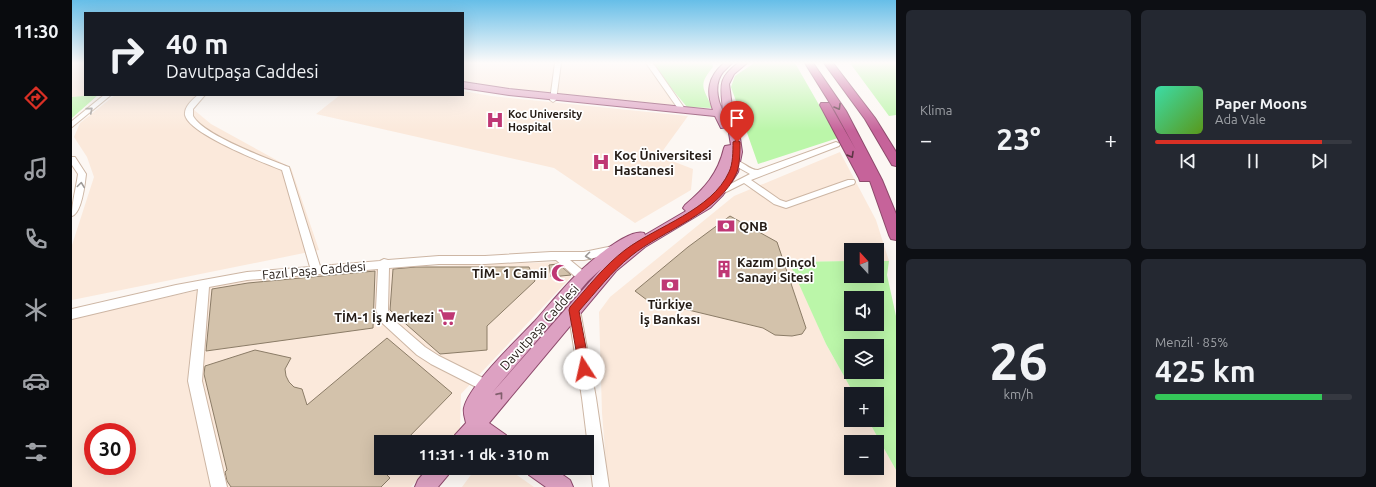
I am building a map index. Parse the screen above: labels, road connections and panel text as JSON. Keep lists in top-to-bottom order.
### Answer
{
  "streets": {
    "main road": ["Davutpaşa Caddesi"],
    "street": ["Fazıl Paşa Caddesi"]
  },
  "crossings": [
    ["Fazıl Paşa Caddesi", "Davutpaşa Caddesi"]
  ],
  "places": {
    "hospital": ["Koc University Hospital", "Koç Üniversitesi Hastanesi"],
    "bank": ["QNB", "Türkiye İş Bankası"],
    "building": ["Kazım Dinçol Sanayi Sitesi"],
    "mosque": ["TİM- 1 Camii"],
    "supermarket": ["TİM-1 İş Merkezi"]
  },
  "north": "top",
  "page": {
    "tabs": "11:30",
    "tile": [
      "Klima",
      ["26", "km/h"],
      ["Menzil · 85%", "425 km"]
    ],
    "turn": ["40 m", "Davutpaşa Caddesi"],
    "song": ["Paper Moons", "Ada Vale"],
    "heat": ["−", "23°", "+"],
    "map_buttons": ["+", "−"],
    "limit": "30",
    "trip": "11:31 · 1 dk · 310 m"
  }
}
